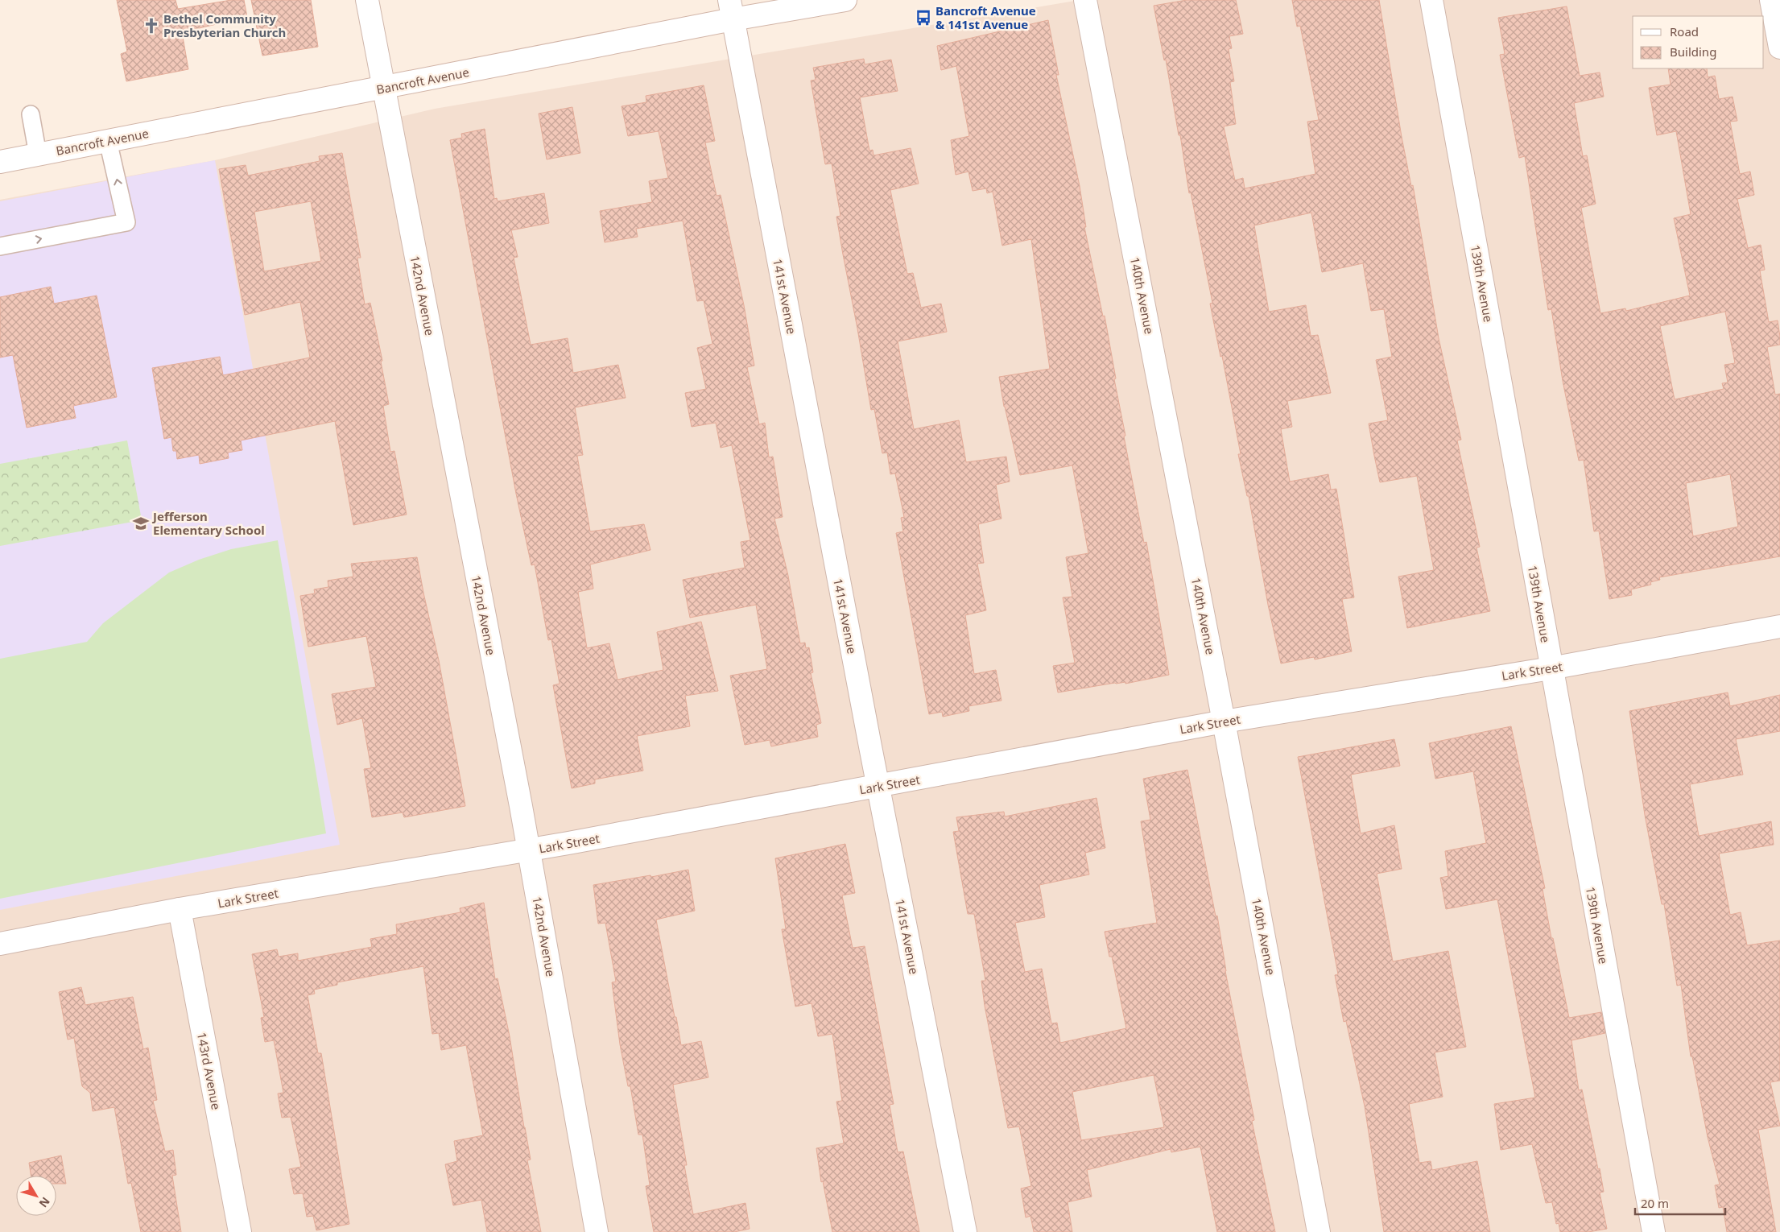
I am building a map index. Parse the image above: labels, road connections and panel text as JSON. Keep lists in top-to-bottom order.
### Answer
{
  "streets": {
    "street": [
      "Bancroft Avenue",
      "139th Avenue",
      "142nd Avenue",
      "140th Avenue",
      "141st Avenue",
      "Lark Street",
      "143rd Avenue"
    ]
  },
  "crossings": [
    ["Bancroft Avenue", "142nd Avenue"],
    ["Bancroft Avenue", "141st Avenue"],
    ["139th Avenue", "Lark Street"],
    ["142nd Avenue", "Lark Street"],
    ["140th Avenue", "Lark Street"],
    ["141st Avenue", "Lark Street"],
    ["Lark Street", "143rd Avenue"]
  ],
  "places": {
    "bus stop": ["Bancroft Avenue & 141st Avenue"],
    "church": ["Bethel Community Presbyterian Church"],
    "school or university": ["Jefferson Elementary School"]
  },
  "legend": ["Road", "Building"],
  "scale_bar": "20 m",
  "north": "bottom right"
}
